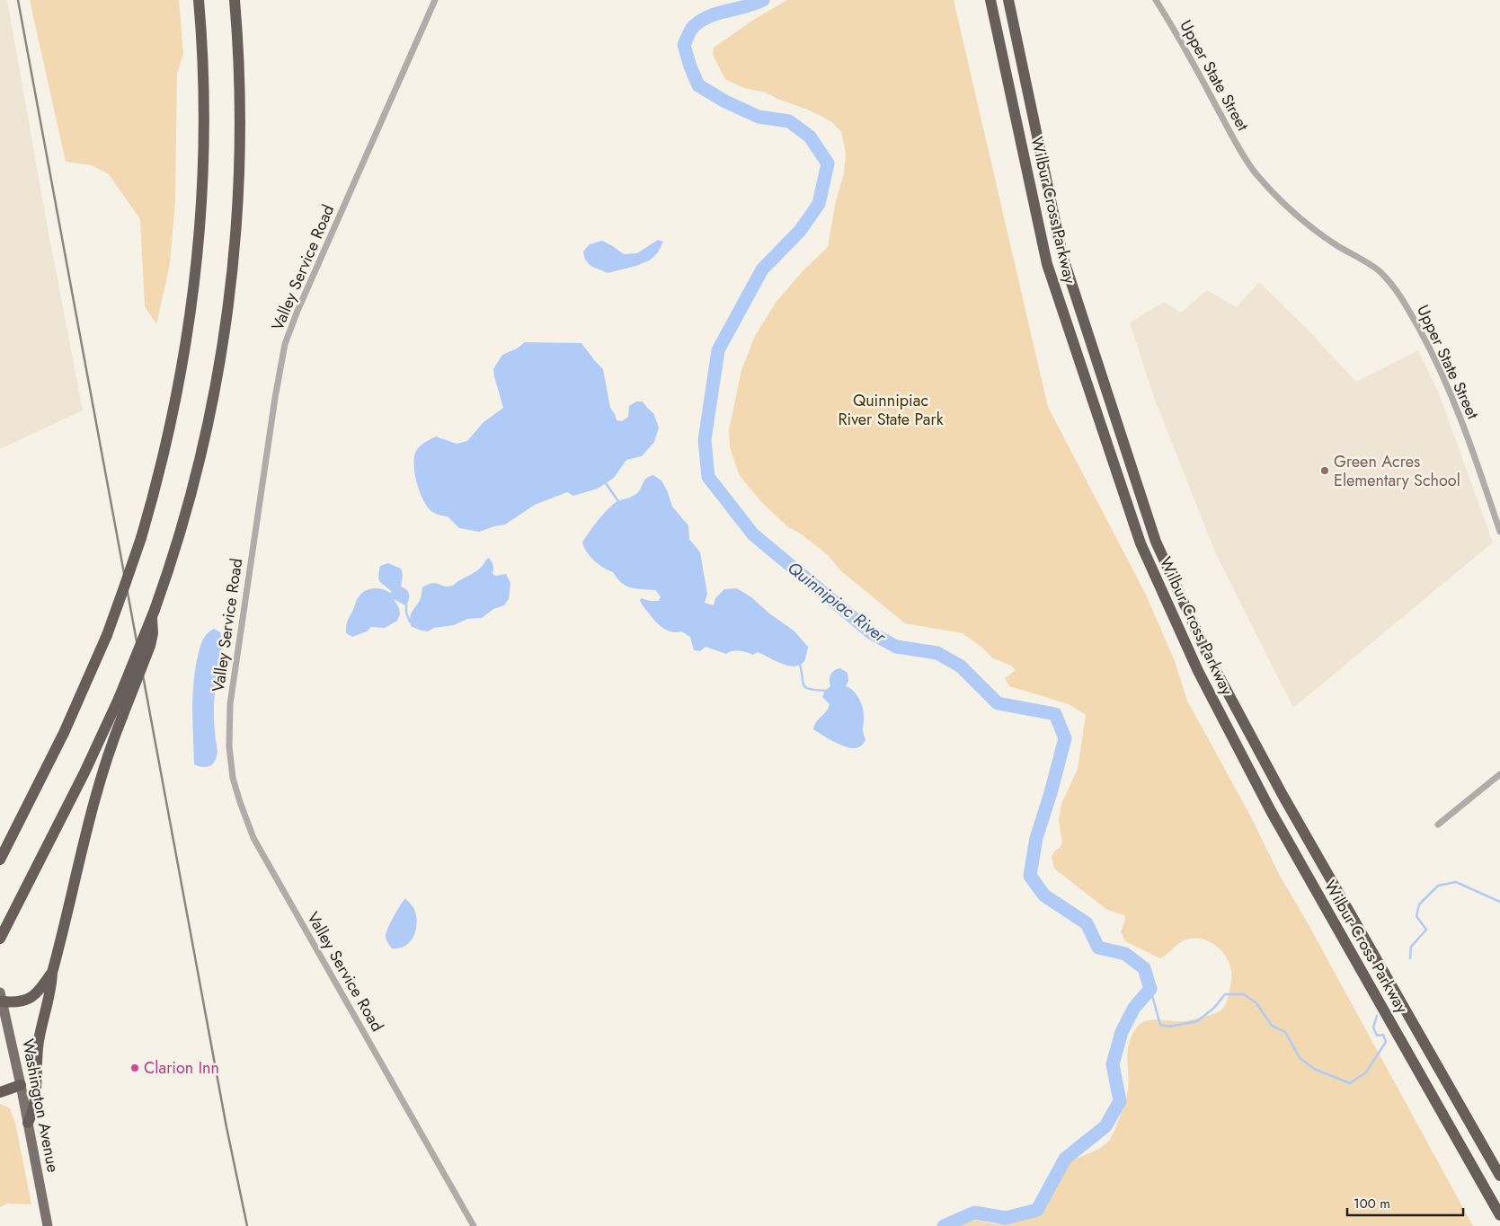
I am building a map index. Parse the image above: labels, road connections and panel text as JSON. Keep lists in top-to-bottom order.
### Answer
{
  "streets": {
    "highway": ["Wilbur Cross Parkway"],
    "main road": ["Washington Avenue"],
    "street": ["Upper State Street", "Valley Service Road"]
  },
  "water": ["Quinnipiac River"],
  "parks": ["Quinnipiac River State Park"],
  "places": ["Green Acres Elementary School", "Clarion Inn"],
  "scale_bar": "100 m"
}
